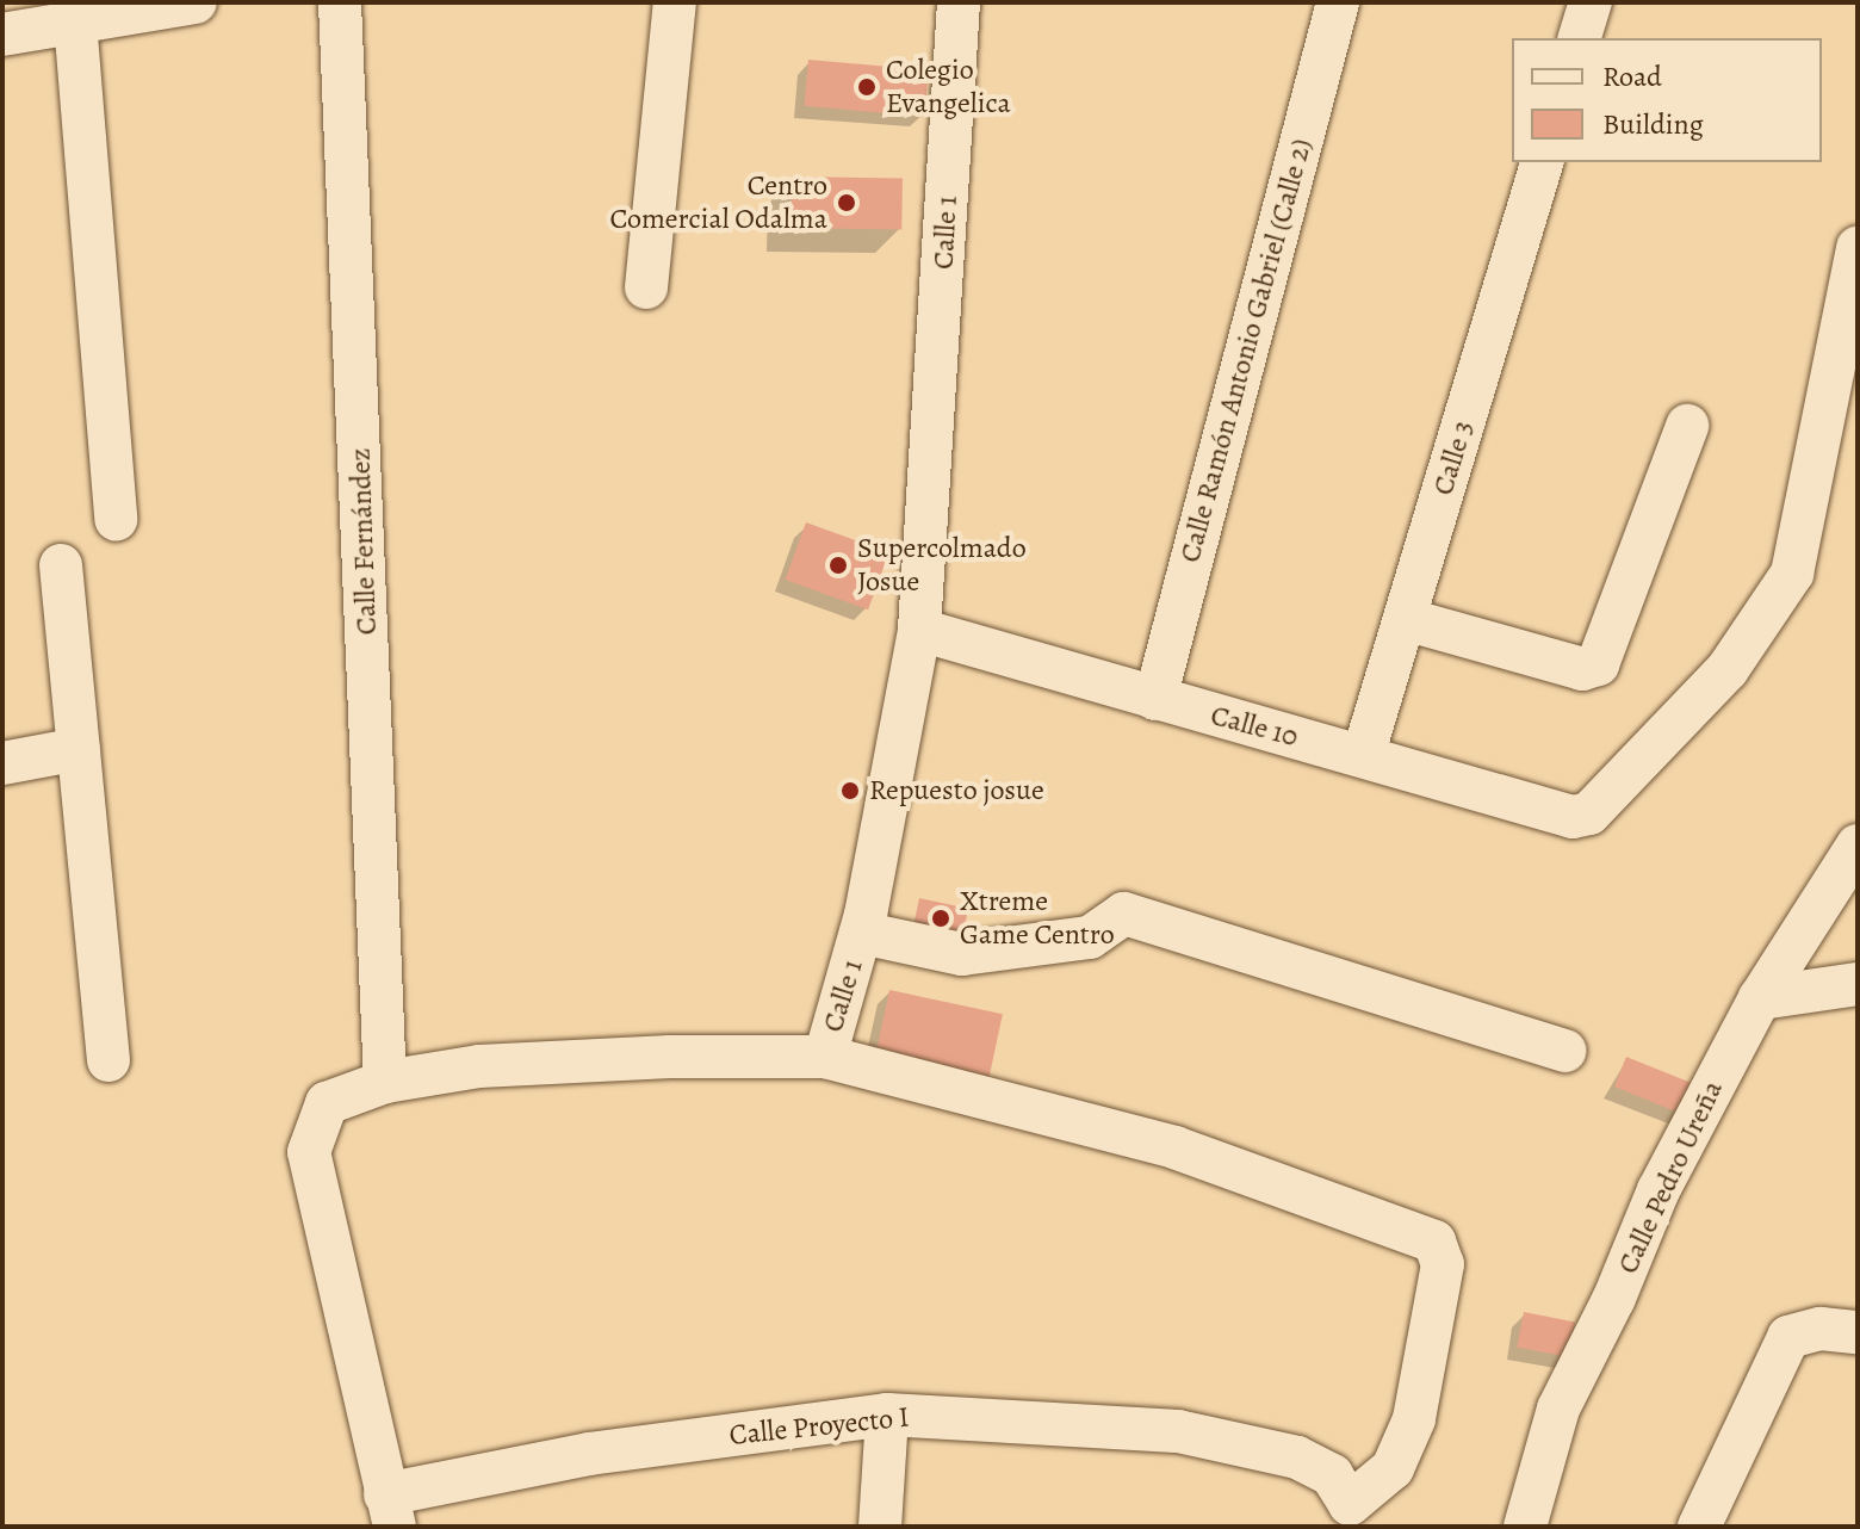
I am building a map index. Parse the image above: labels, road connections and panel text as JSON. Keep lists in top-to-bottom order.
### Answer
{
  "streets": {
    "street": [
      "Calle 1",
      "Calle Ramón Antonio Gabriel (Calle 2)",
      "Calle 3",
      "Calle Fernández",
      "Calle 10",
      "Calle Pedro Ureña",
      "Calle Proyecto I"
    ]
  },
  "crossings": [
    ["Calle 1", "Calle Fernández"],
    ["Calle 1", "Calle 10"],
    ["Calle 1", "Calle Proyecto I"],
    ["Calle Ramón Antonio Gabriel (Calle 2)", "Calle 10"],
    ["Calle 3", "Calle 10"]
  ],
  "places": [
    "Colegio Evangelica",
    "Centro Comercial Odalma",
    "Supercolmado Josue",
    "Repuesto josue",
    "Xtreme Game Centro"
  ],
  "legend": ["Road", "Building"]
}
